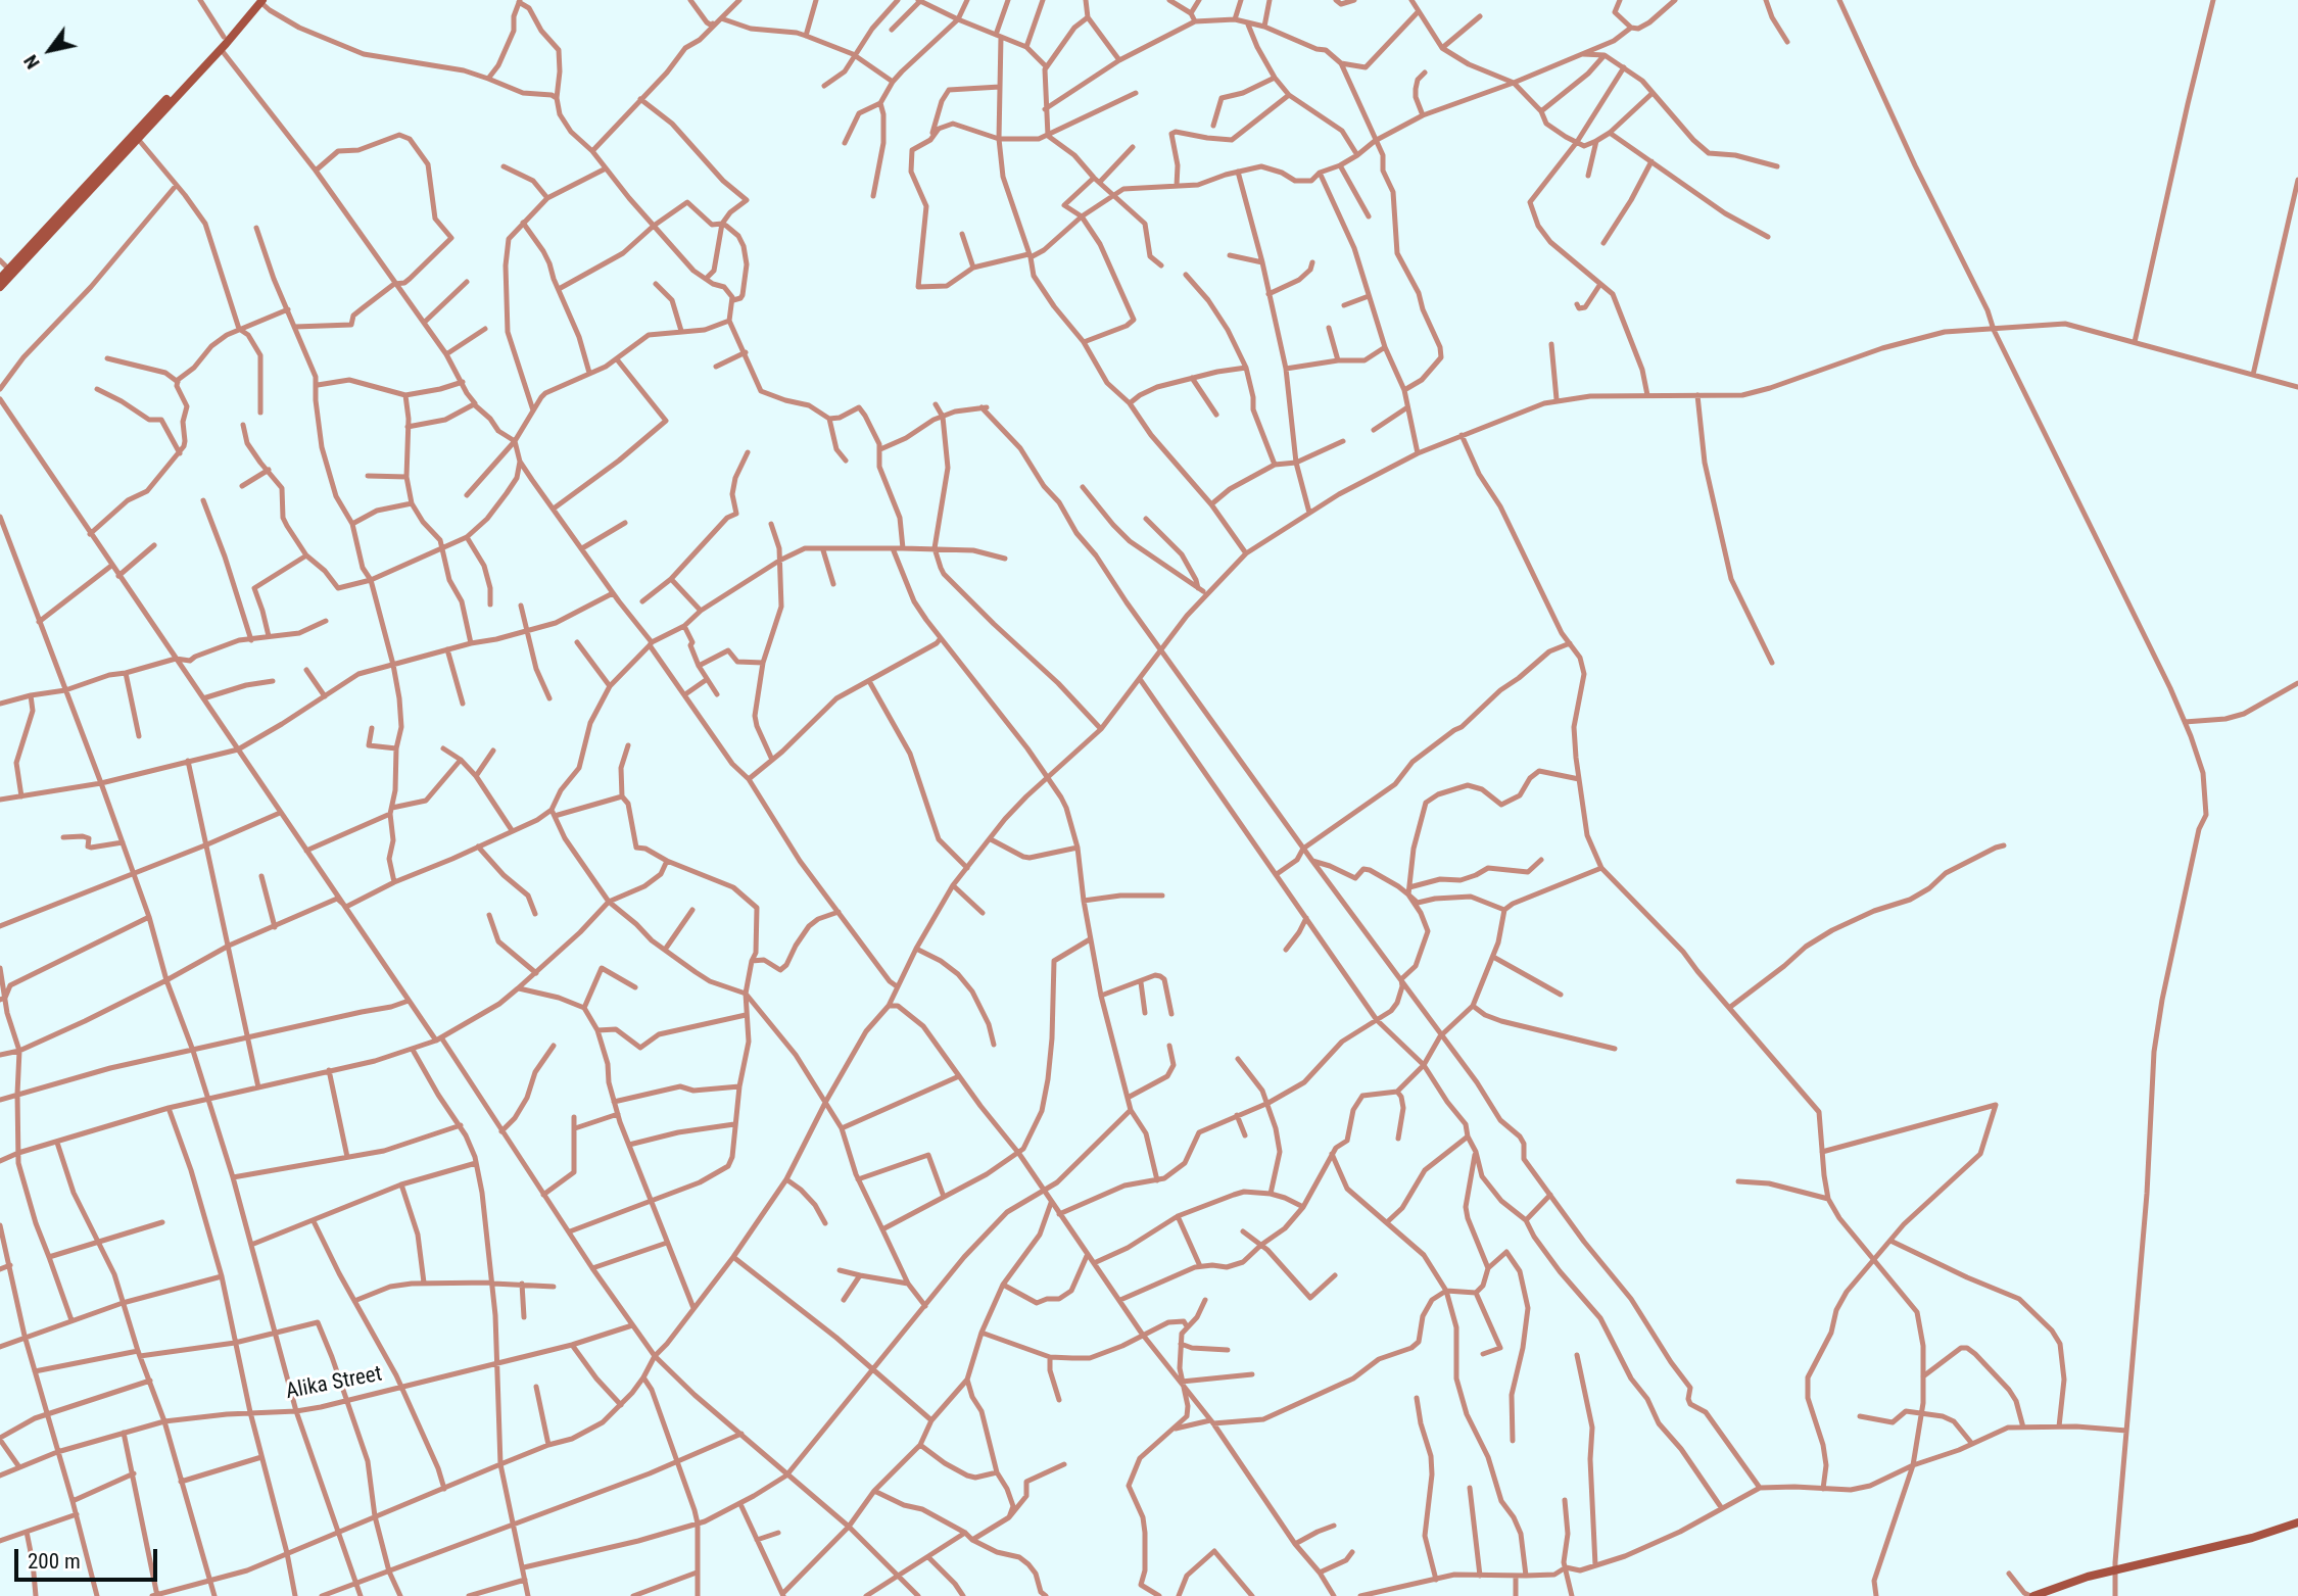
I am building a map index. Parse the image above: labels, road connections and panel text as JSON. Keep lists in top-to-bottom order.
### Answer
{
  "streets": {
    "street": ["Alika Street"]
  },
  "scale_bar": "200 m",
  "north": "bottom left"
}
